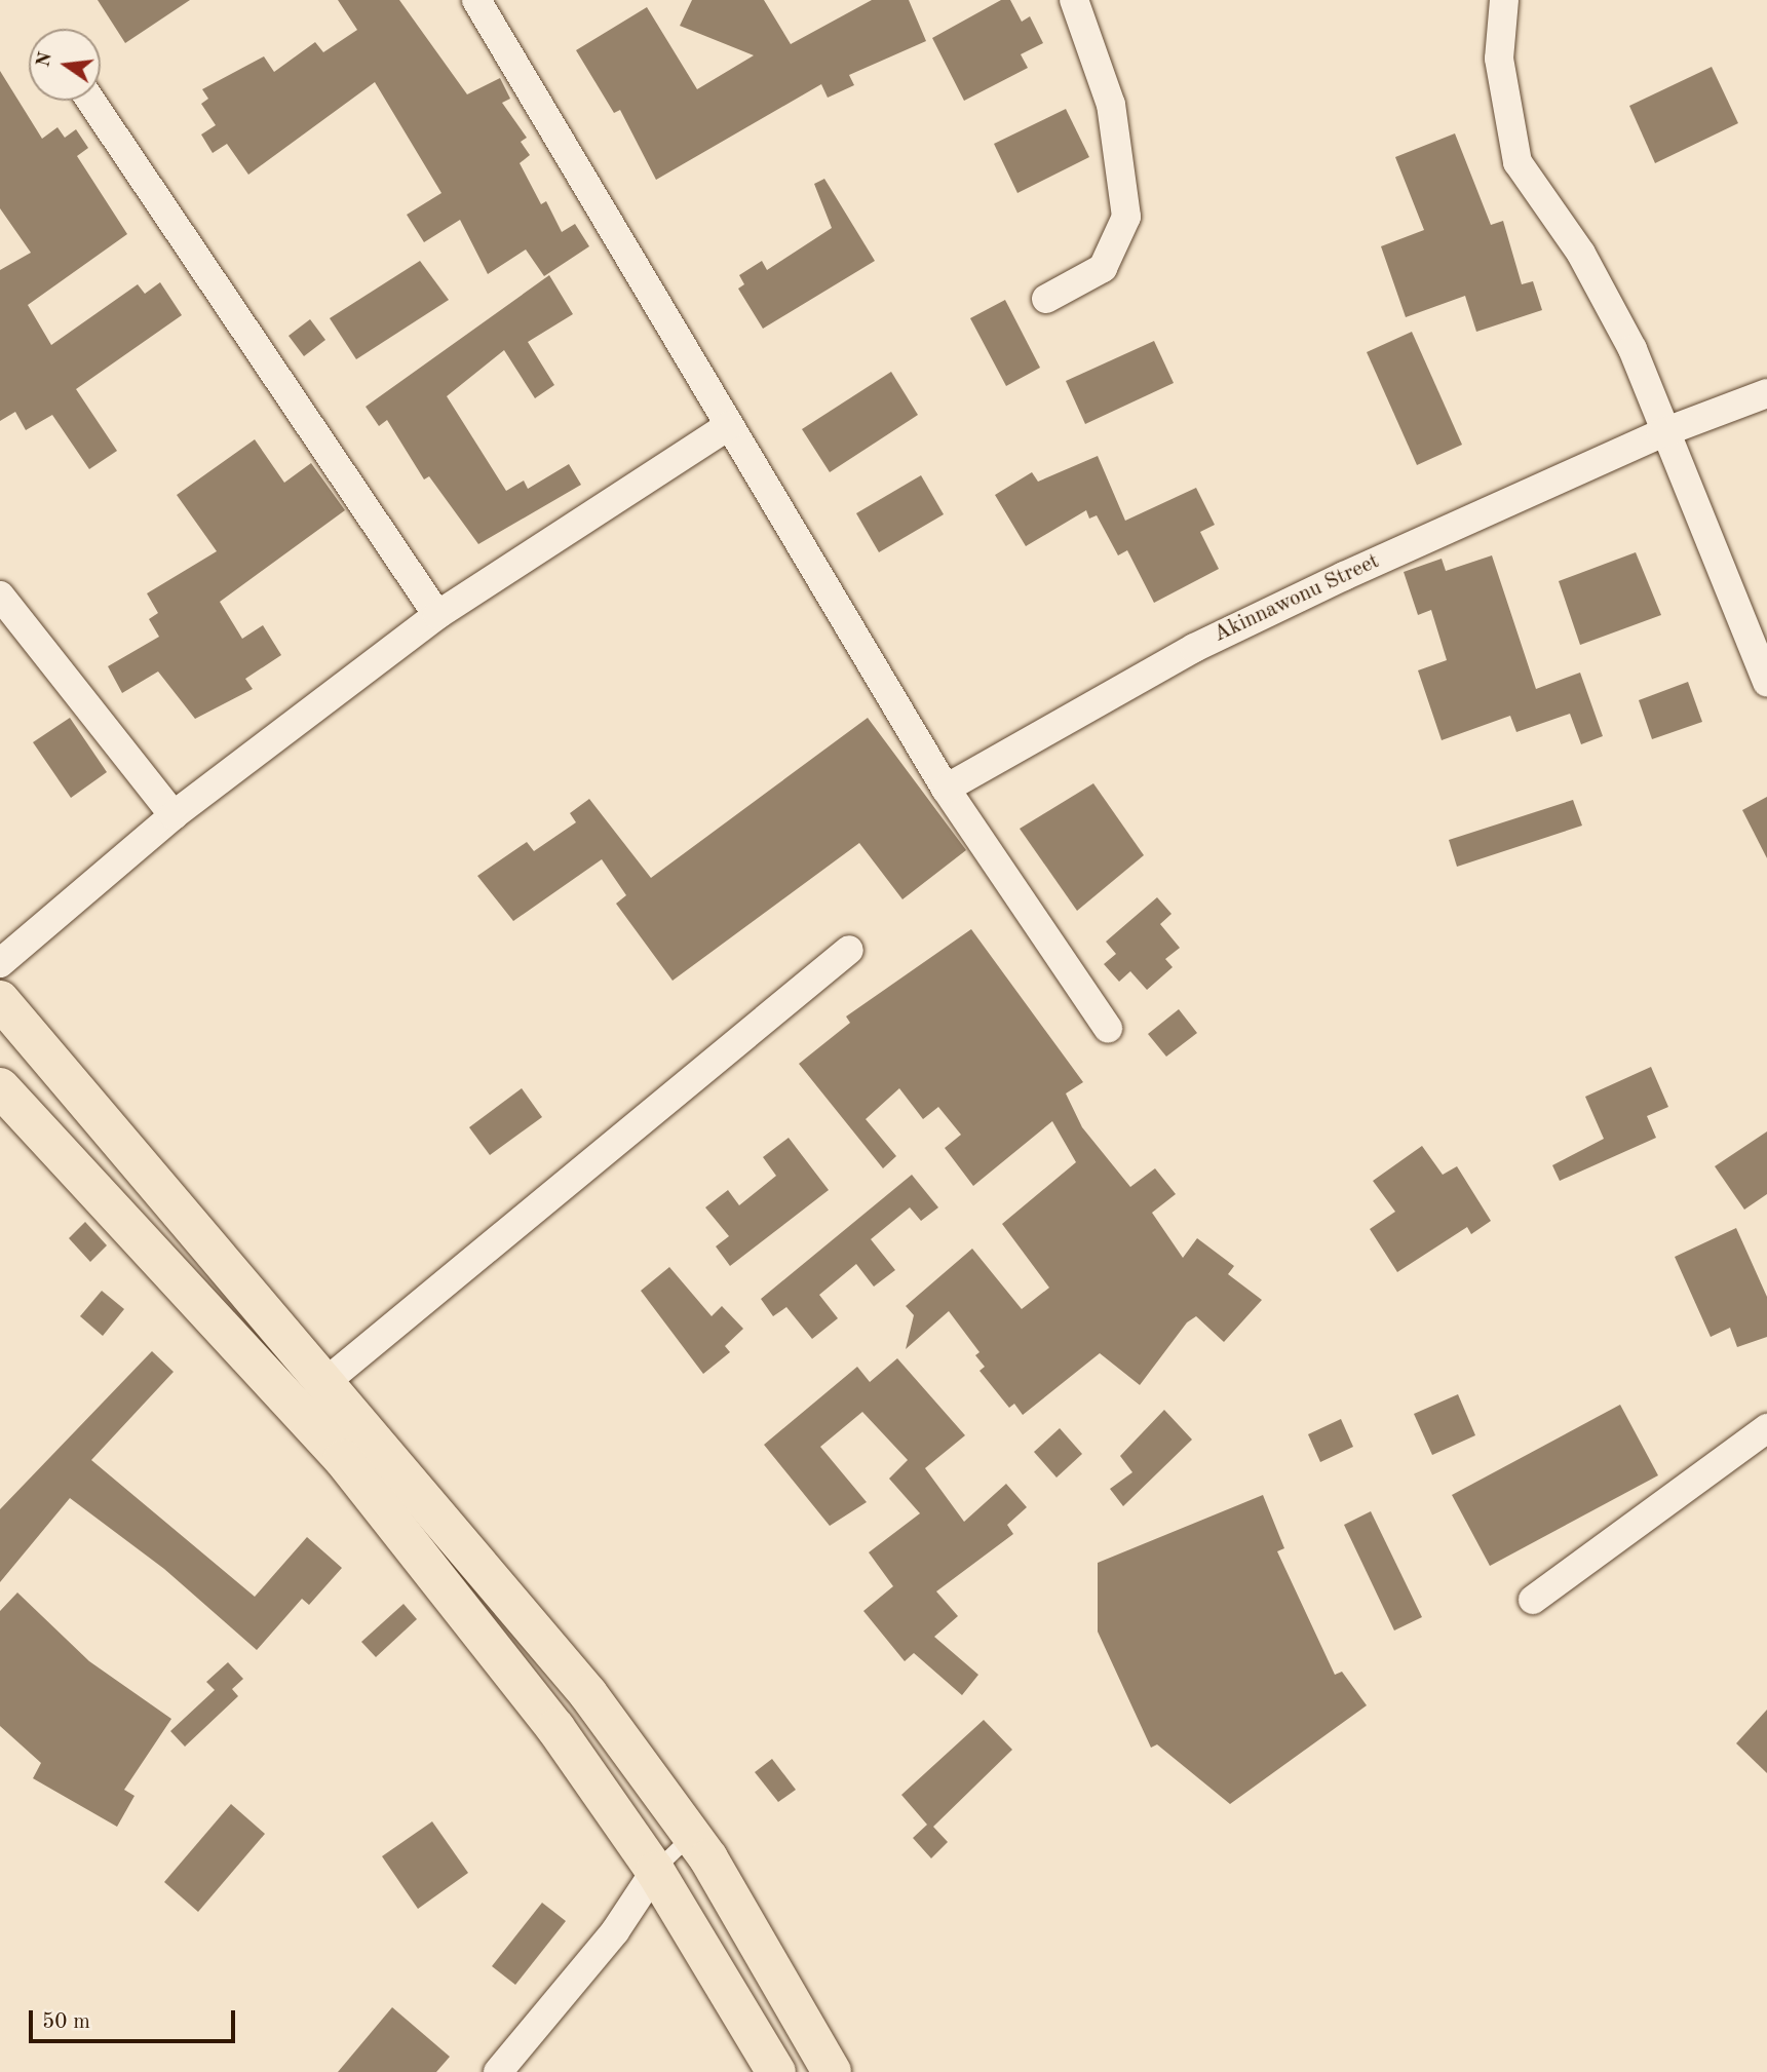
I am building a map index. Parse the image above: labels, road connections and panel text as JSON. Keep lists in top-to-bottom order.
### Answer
{
  "streets": {
    "street": ["Akinnawonu Street"]
  },
  "scale_bar": "50 m",
  "north": "left"
}
